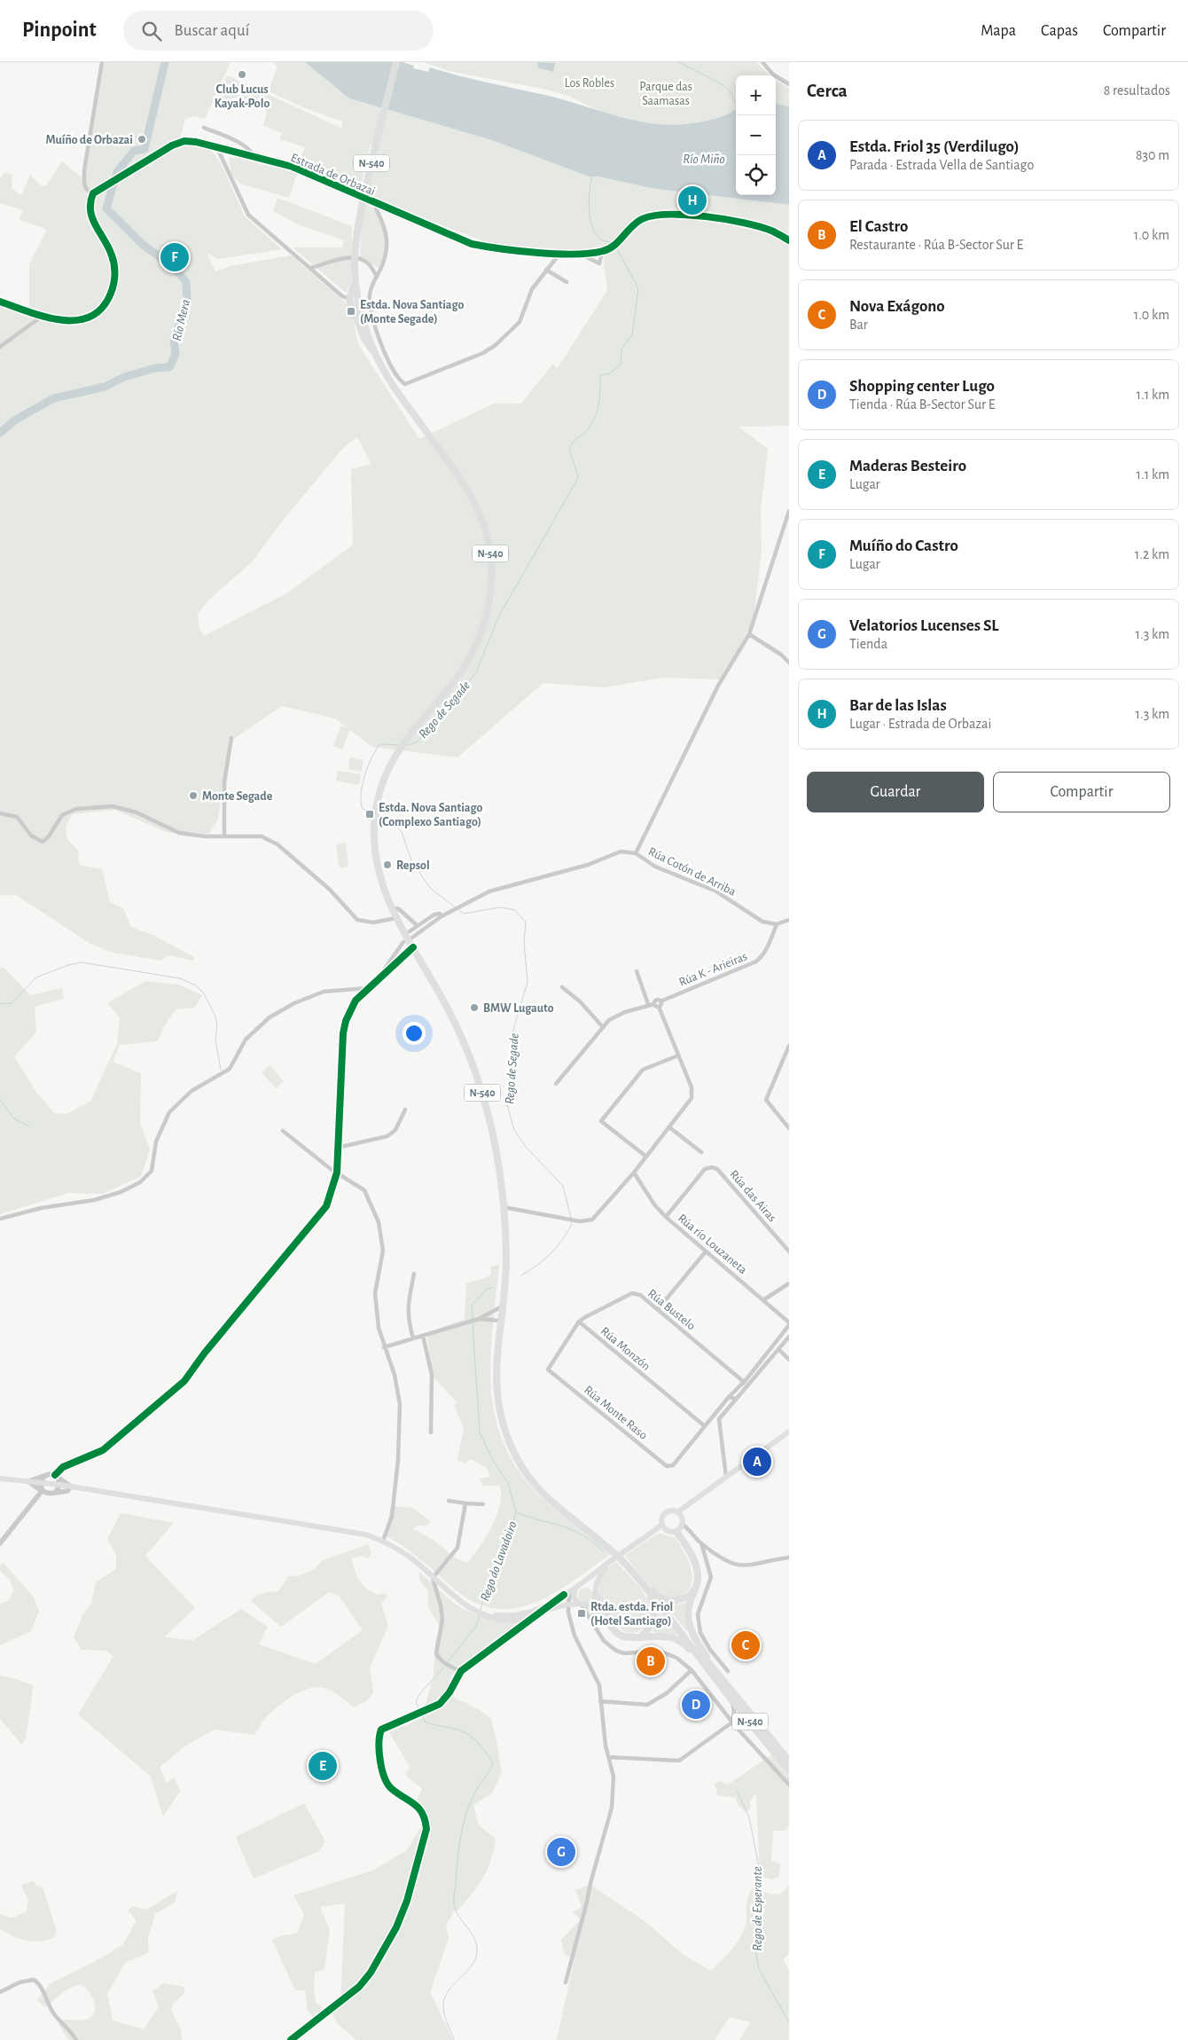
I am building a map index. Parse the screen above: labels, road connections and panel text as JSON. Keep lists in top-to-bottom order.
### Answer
{
  "streets": {
    "highway": ["N-540"],
    "street": [
      "Estrada de Orbazai",
      "Rúa Cotón de Arriba",
      "Rúa K - Arieiras",
      "Rúa das Airas",
      "Rúa río Louzaneta",
      "Rúa Bustelo",
      "Rúa Monzón",
      "Rúa Monte Raso"
    ]
  },
  "crossings": [
    ["Rúa Cotón de Arriba", "Rúa K - Arieiras"],
    ["Rúa das Airas", "Rúa río Louzaneta"],
    ["Rúa Bustelo", "Rúa Monzón"],
    ["Rúa Bustelo", "Rúa Monte Raso"],
    ["Rúa Monzón", "Rúa Monte Raso"]
  ],
  "water": [
    "Río Miño",
    "Río Mera",
    "Rego de Segade",
    "Rego do Lavadoiro",
    "Rego de Esperante"
  ],
  "parks": ["Los Robles", "Parque das Saamasas"],
  "places": {
    "other": [
      "Club Lucus Kayak-Polo",
      "Muíño de Orbazai",
      "Monte Segade",
      "Repsol",
      "BMW Lugauto"
    ],
    "transit": ["Estda. Nova Santiago (Monte Segade)", "Estda. Nova Santiago (Complexo Santiago)", "Rtda. estda. Friol (Hotel Santiago)"]
  },
  "page": {
    "header": "Pinpoint",
    "search": "Buscar aquí",
    "nav": ["Mapa", "Capas", "Compartir"],
    "heading": ["Cerca", "8 resultados"],
    "map_buttons": ["+", "−"],
    "list": [
      {
        "mark": "A",
        "name": "Estda. Friol 35 (Verdilugo)",
        "note": "Parada · Estrada Vella de Santiago",
        "value": "830 m"
      },
      {
        "mark": "B",
        "name": "El Castro",
        "note": "Restaurante · Rúa B-Sector Sur E",
        "value": "1.0 km"
      },
      {
        "mark": "C",
        "name": "Nova Exágono",
        "note": "Bar",
        "value": "1.0 km"
      },
      {
        "mark": "D",
        "name": "Shopping center Lugo",
        "note": "Tienda · Rúa B-Sector Sur E",
        "value": "1.1 km"
      },
      {
        "mark": "E",
        "name": "Maderas Besteiro",
        "note": "Lugar",
        "value": "1.1 km"
      },
      {
        "mark": "F",
        "name": "Muíño do Castro",
        "note": "Lugar",
        "value": "1.2 km"
      },
      {
        "mark": "G",
        "name": "Velatorios Lucenses SL",
        "note": "Tienda",
        "value": "1.3 km"
      },
      {
        "mark": "H",
        "name": "Bar de las Islas",
        "note": "Lugar · Estrada de Orbazai",
        "value": "1.3 km"
      }
    ],
    "pins": [
      "H",
      "F",
      "A",
      "C",
      "B",
      "D",
      "E",
      "G"
    ],
    "buttons": ["Guardar", "Compartir"]
  }
}
